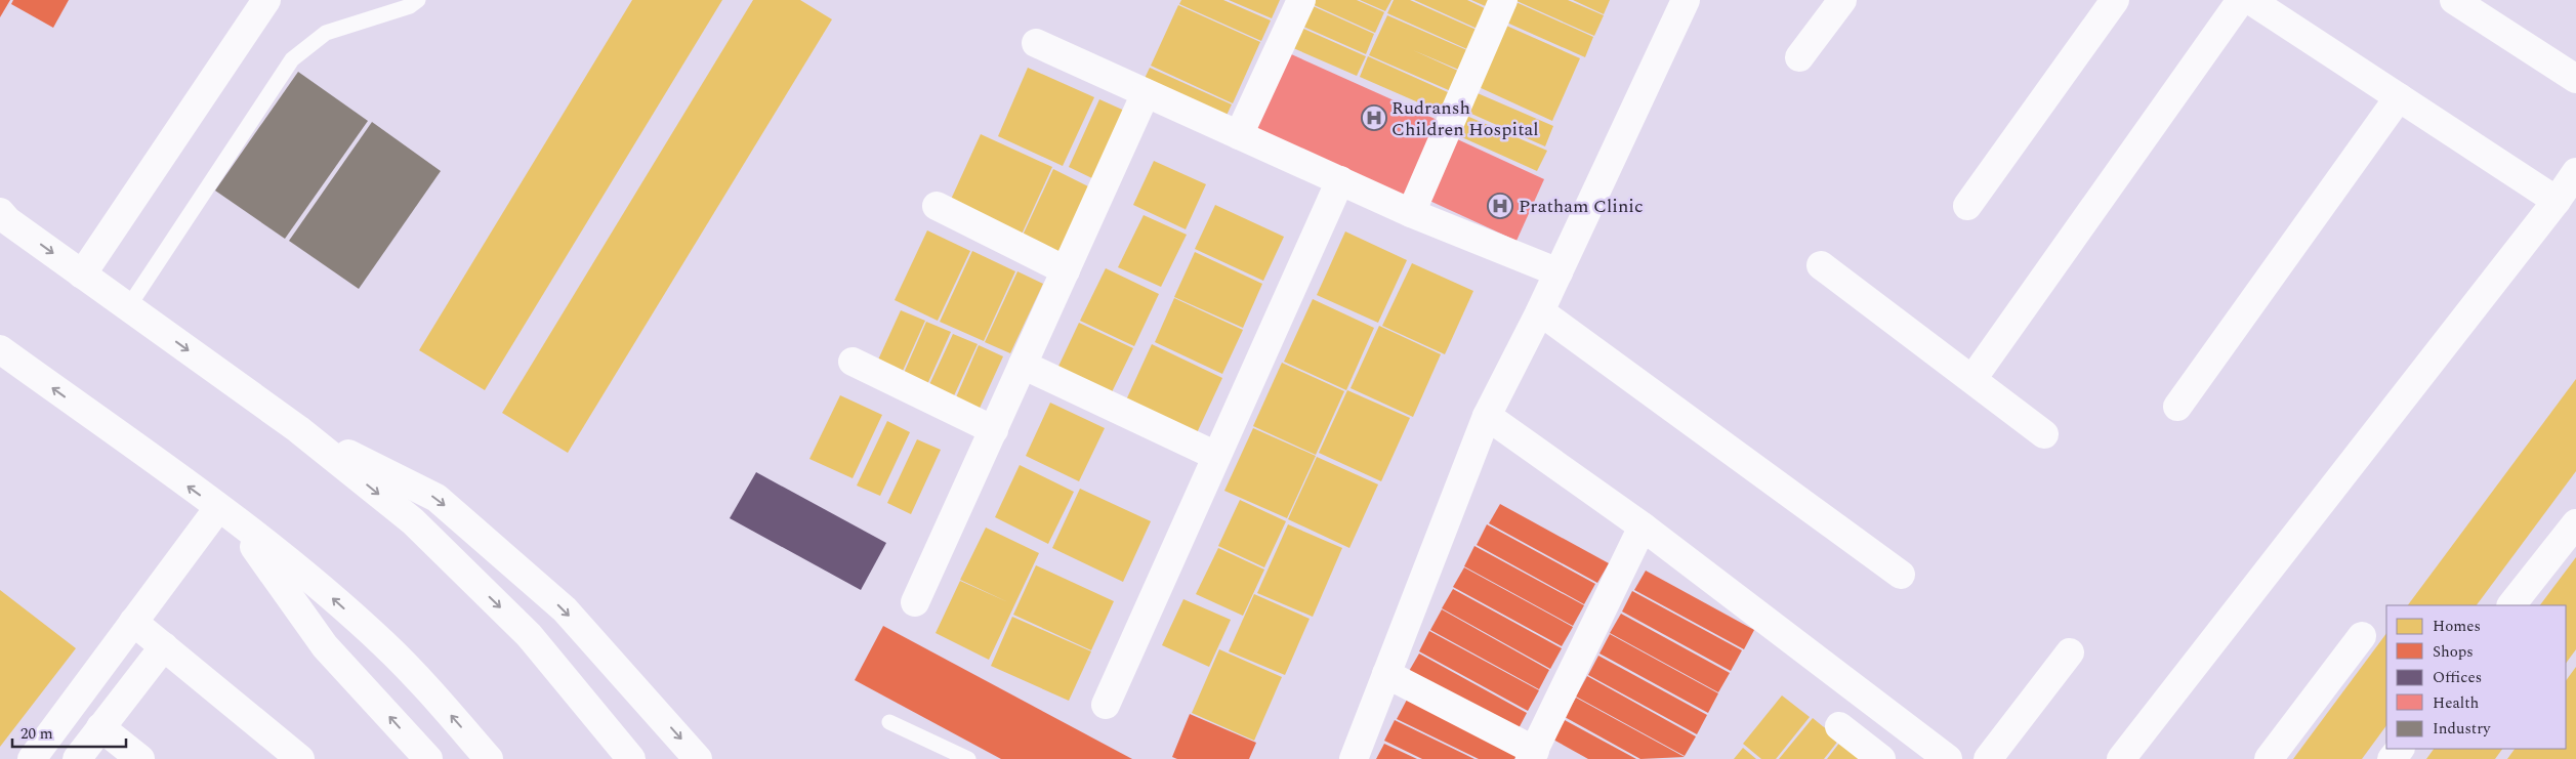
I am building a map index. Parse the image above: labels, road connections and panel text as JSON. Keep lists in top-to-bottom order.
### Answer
{
  "places": {
    "hospital": ["Rudransh Children Hospital", "Pratham Clinic"]
  },
  "legend": [
    "Homes",
    "Shops",
    "Offices",
    "Health",
    "Industry"
  ],
  "scale_bar": "20 m"
}
